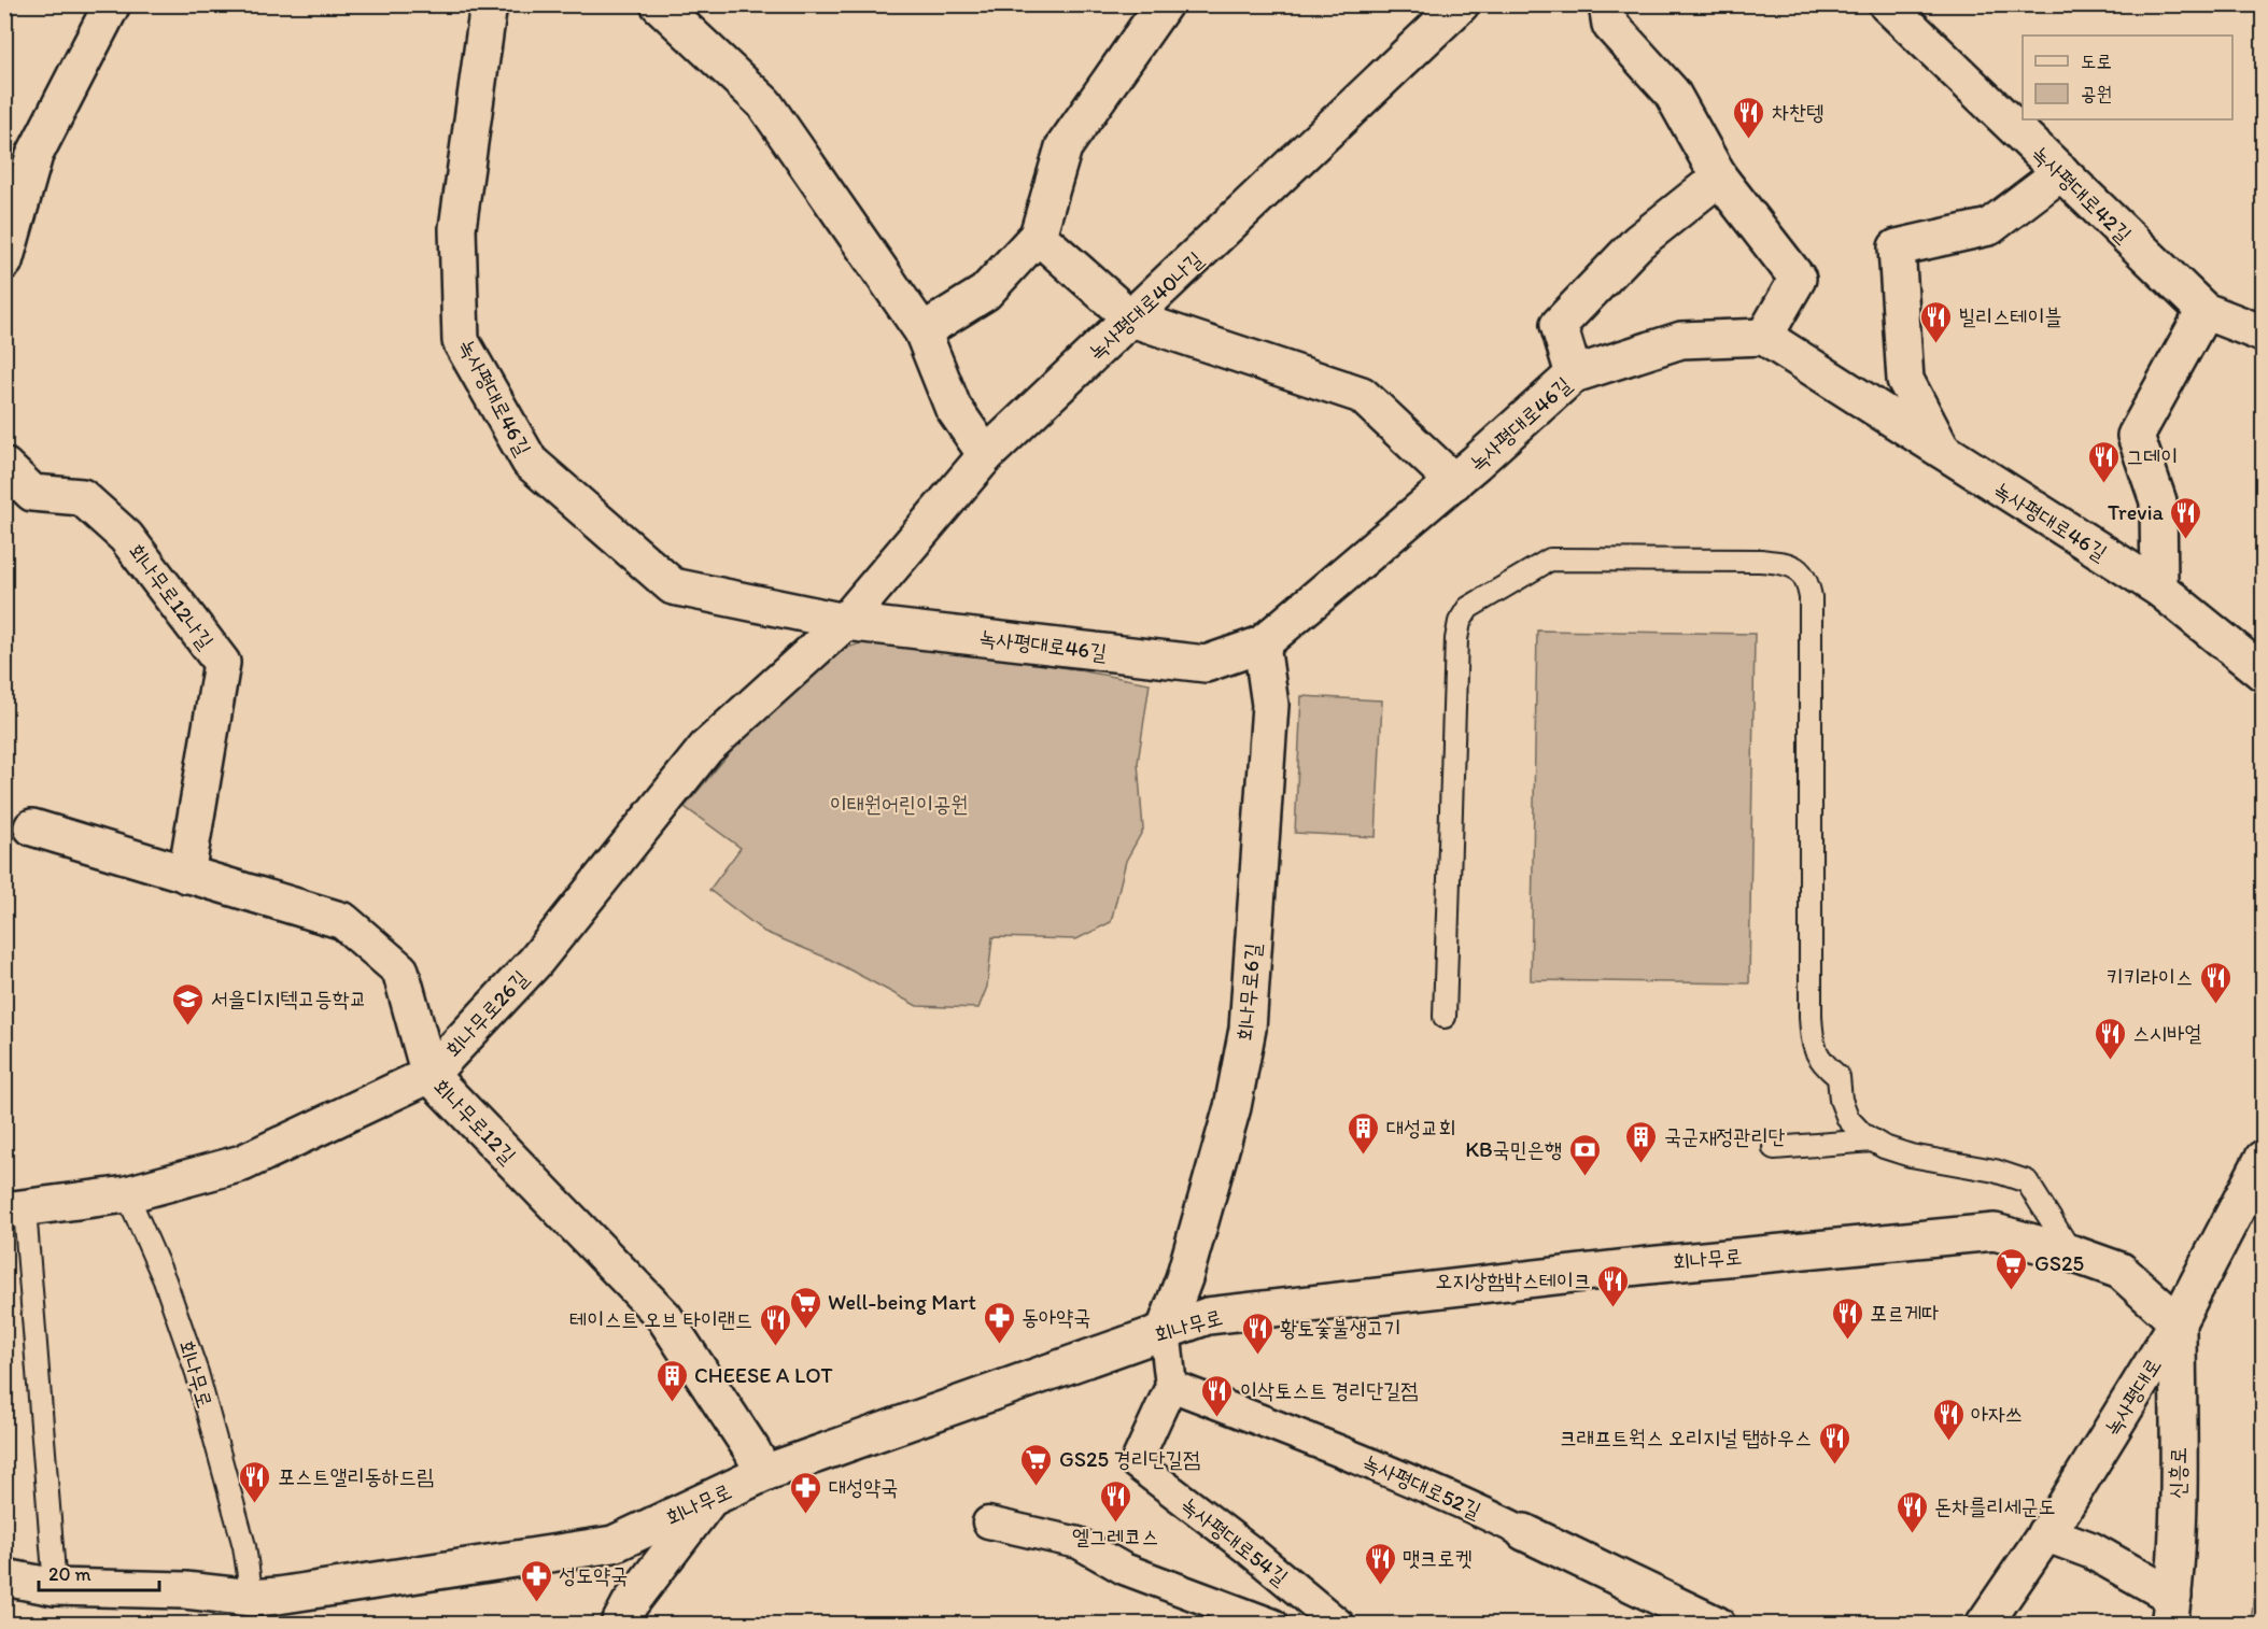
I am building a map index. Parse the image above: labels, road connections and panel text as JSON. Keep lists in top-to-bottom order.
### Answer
{
  "streets": {
    "street": [
      "녹사평대로42길",
      "녹사평대로40나길",
      "녹사평대로46길",
      "회나무로12나길",
      "회나무로6길",
      "회나무로26길",
      "회나무로12길",
      "회나무로",
      "녹사평대로",
      "신흥로",
      "녹사평대로52길",
      "녹사평대로54길"
    ]
  },
  "crossings": [
    ["녹사평대로40나길", "녹사평대로46길"],
    ["녹사평대로40나길", "회나무로26길"],
    ["녹사평대로46길", "회나무로6길"],
    ["녹사평대로46길", "회나무로26길"],
    ["회나무로12나길", "회나무로12길"],
    ["회나무로6길", "회나무로"],
    ["회나무로26길", "회나무로12길"],
    ["회나무로26길", "회나무로"],
    ["회나무로12길", "회나무로"],
    ["회나무로", "녹사평대로"],
    ["회나무로", "신흥로"],
    ["녹사평대로", "신흥로"],
    ["녹사평대로52길", "녹사평대로54길"]
  ],
  "parks": ["이태원어린이공원"],
  "places": {
    "restaurant": [
      "차찬텡",
      "빌리스테이블",
      "그데이",
      "Trevia",
      "키키라이스",
      "스시바얼",
      "오지상함박스테이크",
      "포르게따",
      "테이스트 오브 타이랜드",
      "황토숯불생고기",
      "이삭토스트 경리단길점",
      "아자쓰",
      "크래프트웍스 오리지널 탭하우스",
      "포스트앨리동하드림",
      "엘그레코스",
      "돈차를리세군도",
      "맷크로켓"
    ],
    "school or university": ["서을디지텍고등학교"],
    "building": ["대성교회", "국군재정관리단", "CHEESE A LOT"],
    "bank": ["KB국민은행"],
    "supermarket": ["GS25", "Well-being Mart", "GS25 경리단길점"],
    "pharmacy": ["동아약국", "대성약국", "성도약국"]
  },
  "legend": ["도로", "공원"],
  "scale_bar": "20 m"
}
